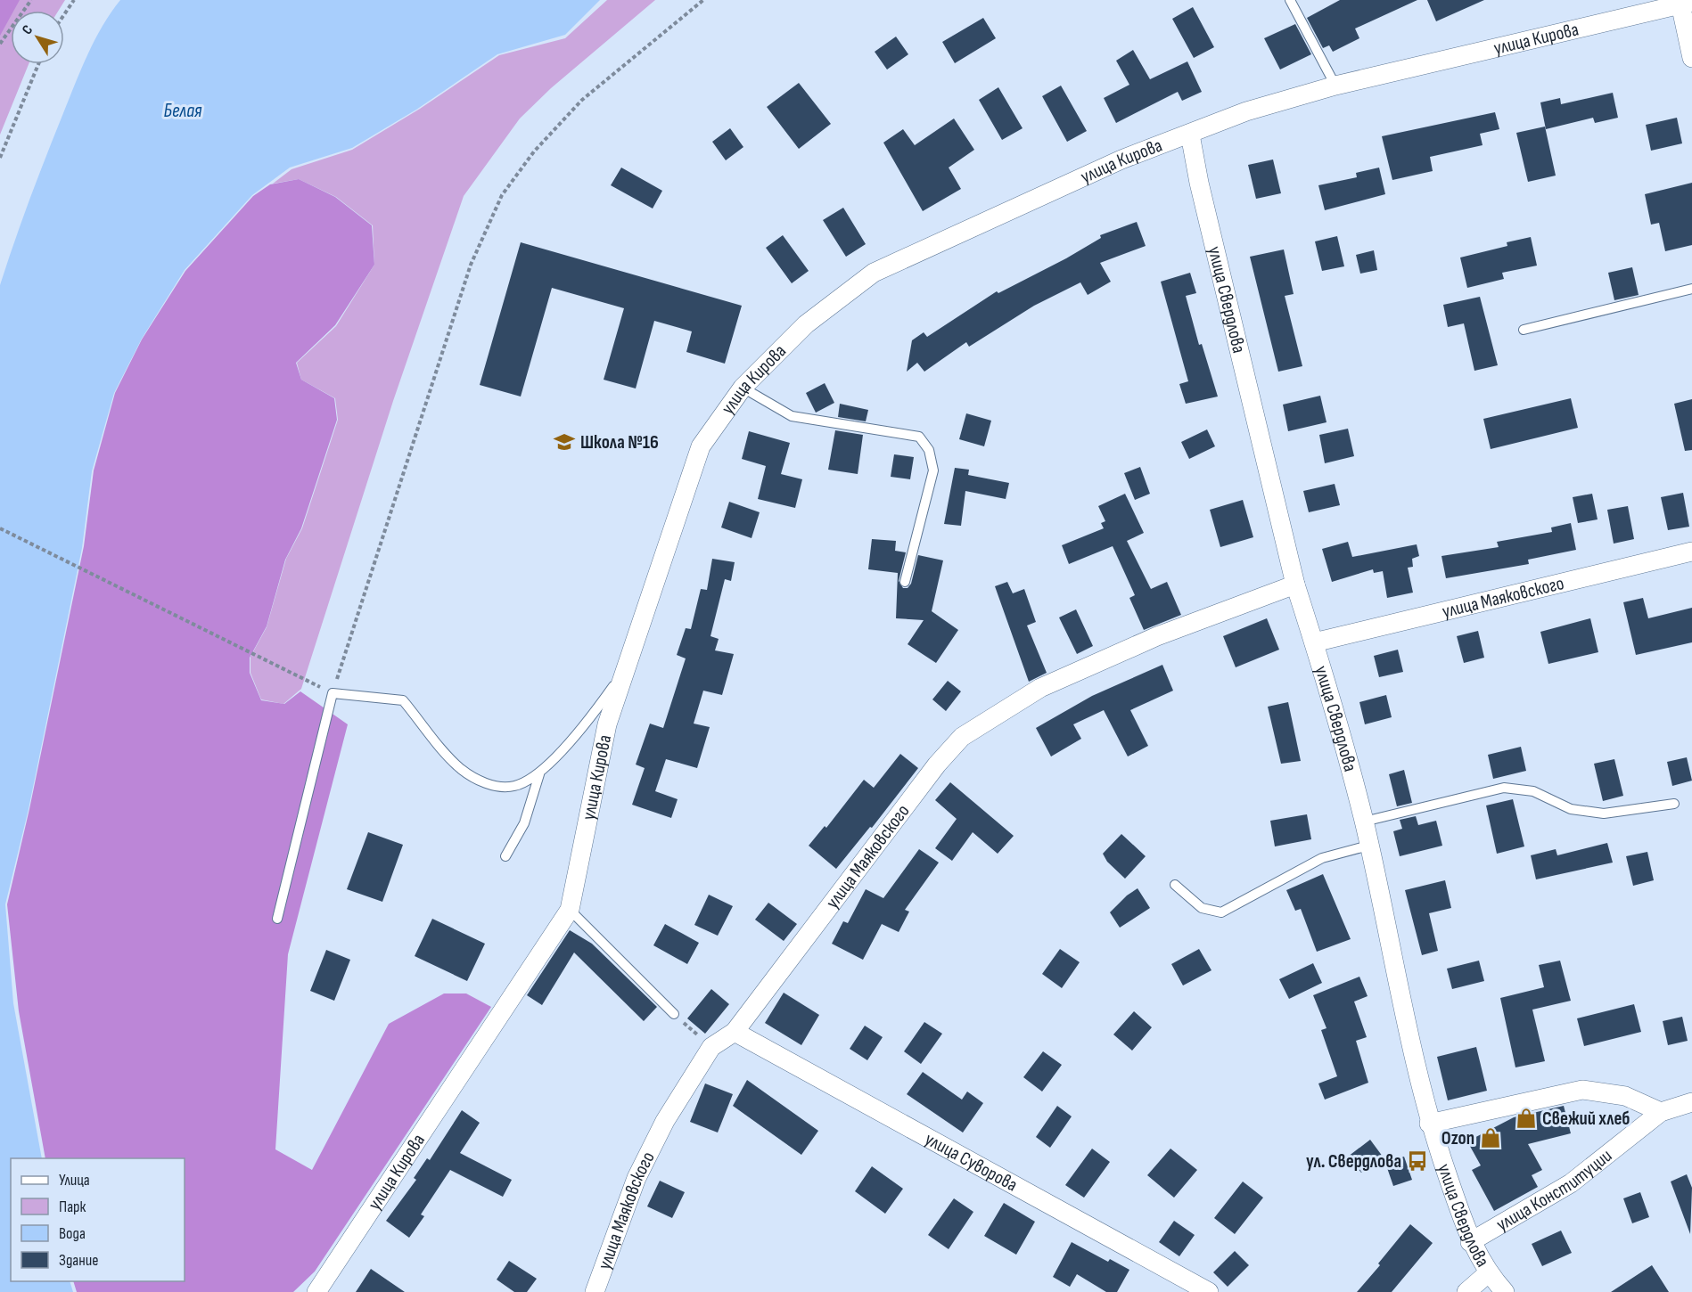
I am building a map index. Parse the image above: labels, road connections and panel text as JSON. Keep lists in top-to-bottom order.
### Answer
{
  "streets": {
    "street": [
      "улица Кирова",
      "улица Свердлова",
      "улица Маяковского",
      "улица Суворова",
      "улица Конституции"
    ]
  },
  "crossings": [
    ["улица Кирова", "улица Свердлова"],
    ["улица Свердлова", "улица Маяковского"],
    ["улица Свердлова", "улица Конституции"],
    ["улица Маяковского", "улица Суворова"]
  ],
  "water": ["Белая"],
  "places": {
    "school or university": ["Школа №16"],
    "shop": ["Свежий хлеб", "Ozon"],
    "bus stop": ["ул. Свердлова"]
  },
  "legend": [
    "Улица",
    "Парк",
    "Вода",
    "Здание"
  ],
  "north": "top left"
}
